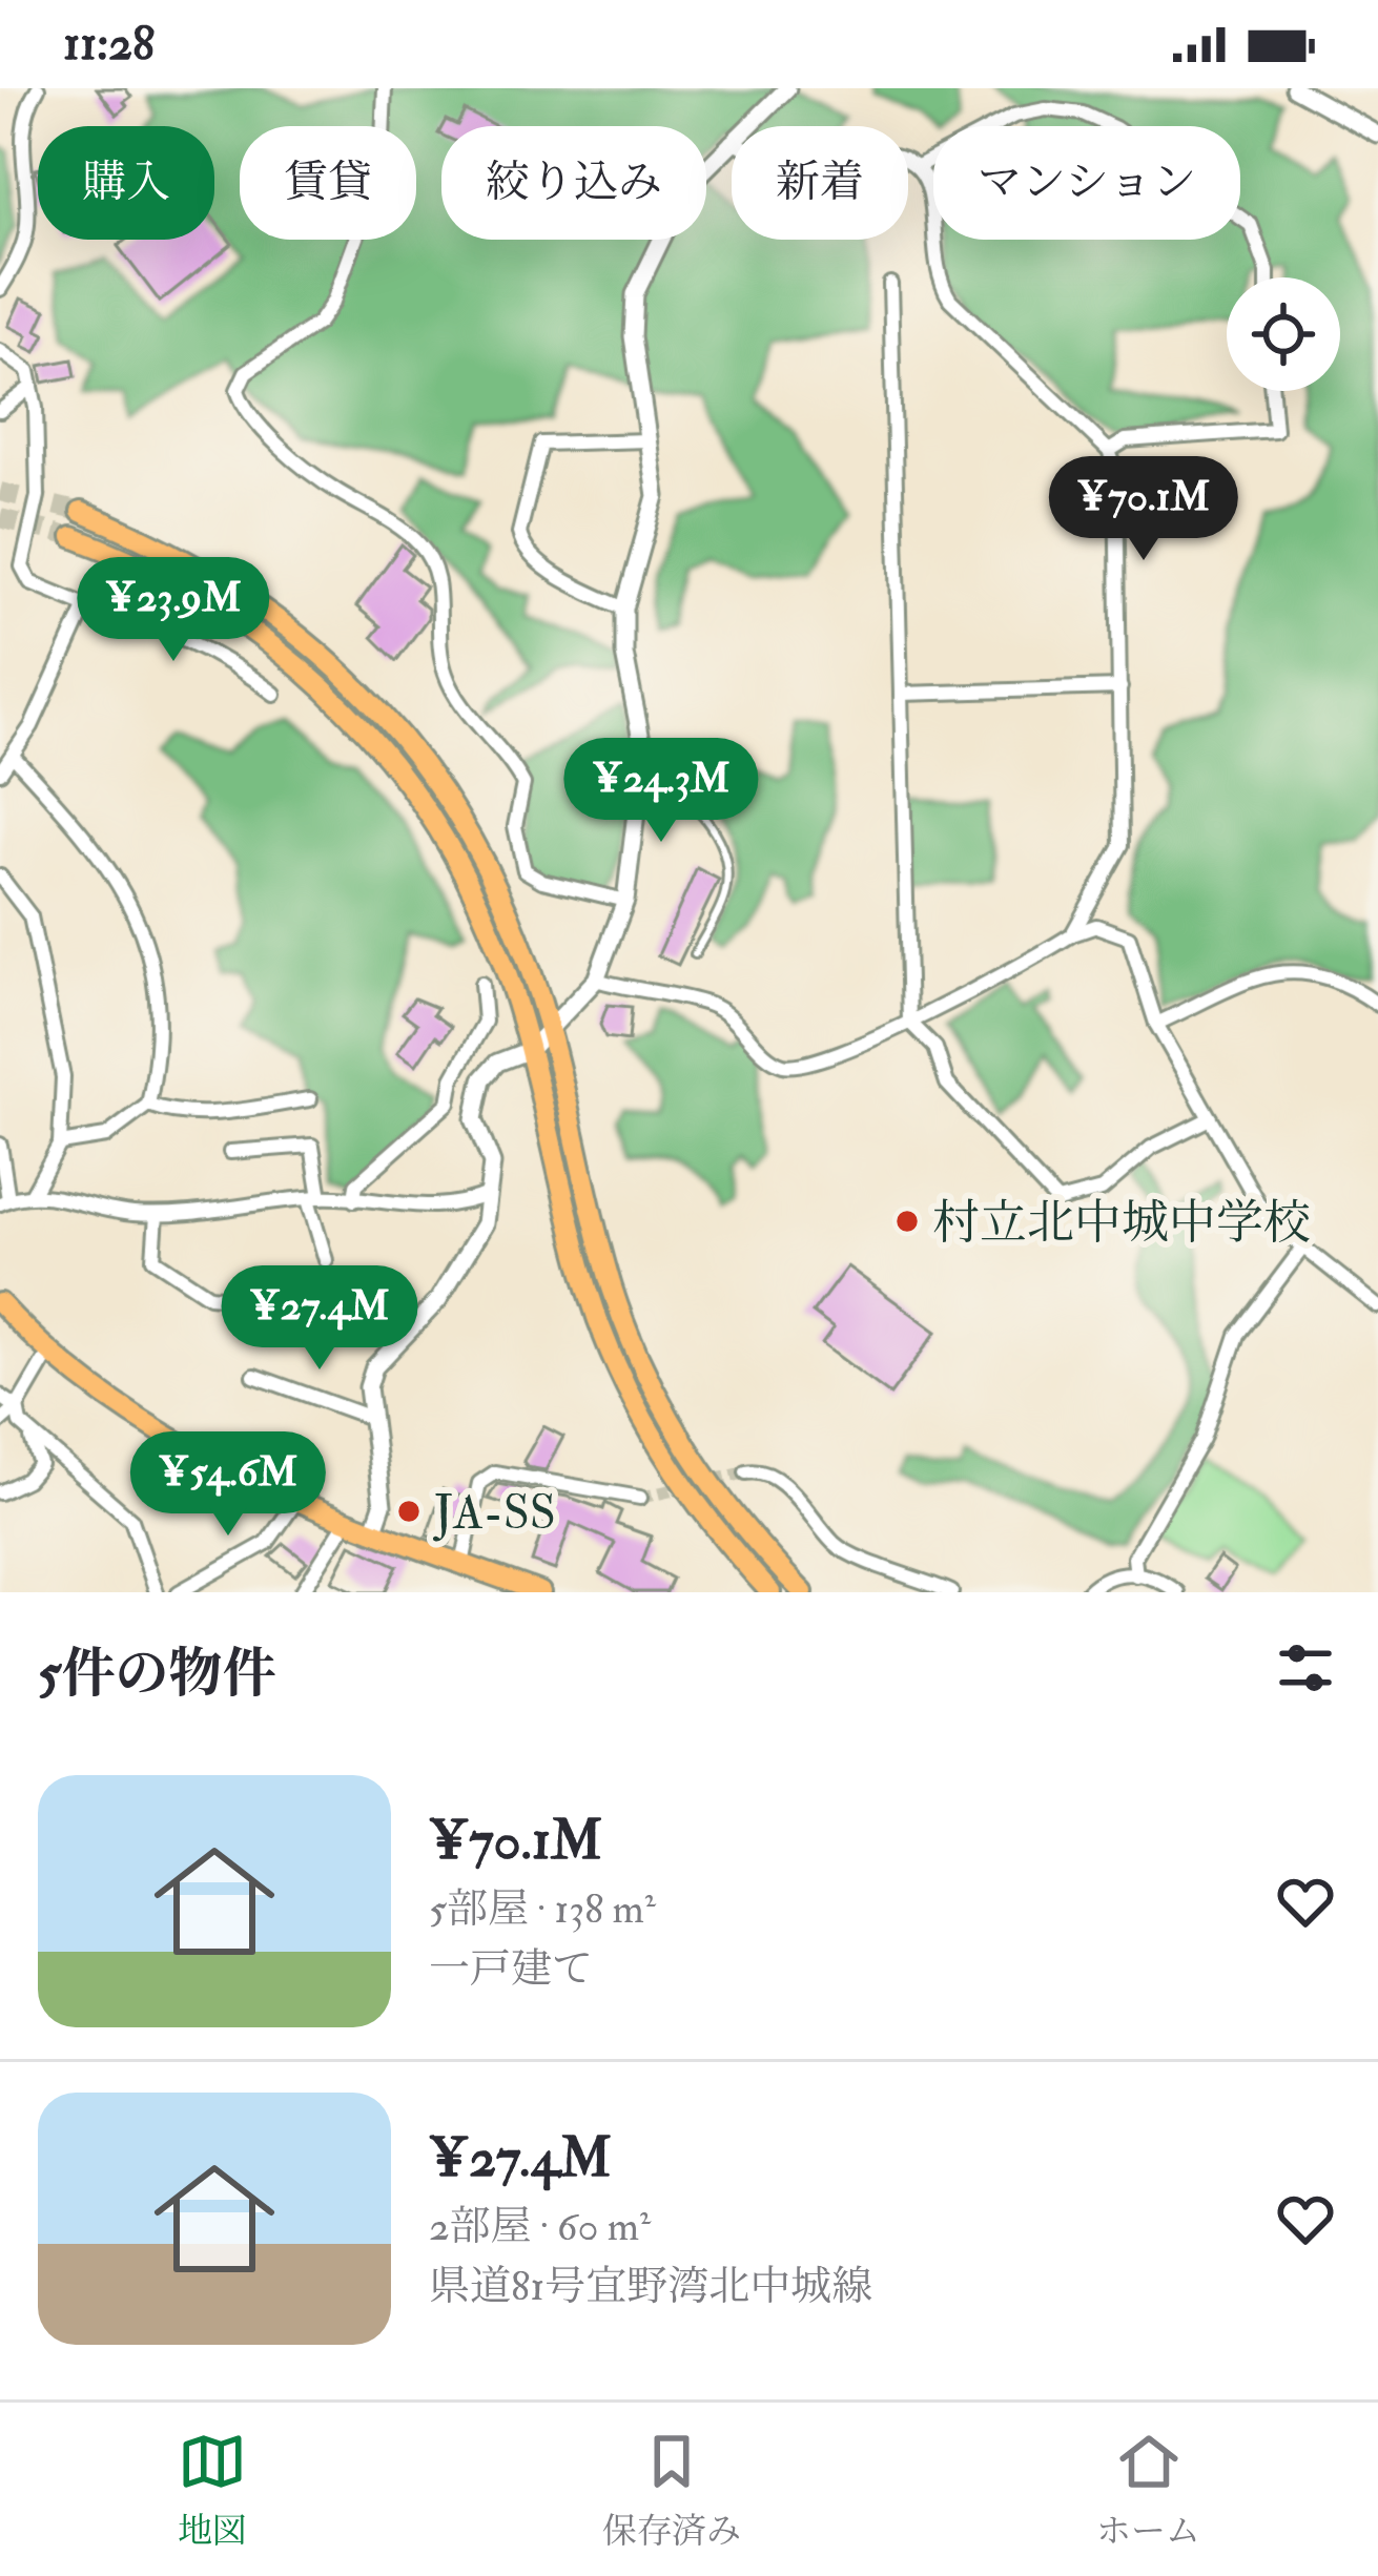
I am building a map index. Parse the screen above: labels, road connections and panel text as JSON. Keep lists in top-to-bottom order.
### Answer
{
  "places": ["村立北中城中学校", "JA-SS"],
  "page": {
    "status": "11:28",
    "chip": [
      "購入",
      "賃貸",
      "絞り込み",
      "新着",
      "マンション"
    ],
    "price": [
      "¥70.1M",
      "¥23.9M",
      "¥24.3M",
      "¥27.4M",
      "¥54.6M"
    ],
    "heading": "5件の物件",
    "list": [
      {
        "name": "¥70.1M",
        "note": "5部屋 · 138 m² · 一戸建て"
      },
      {
        "name": "¥27.4M",
        "note": "2部屋 · 60 m² · 県道81号宜野湾北中城線"
      }
    ],
    "tabs": ["地図", "保存済み", "ホーム"]
  }
}
